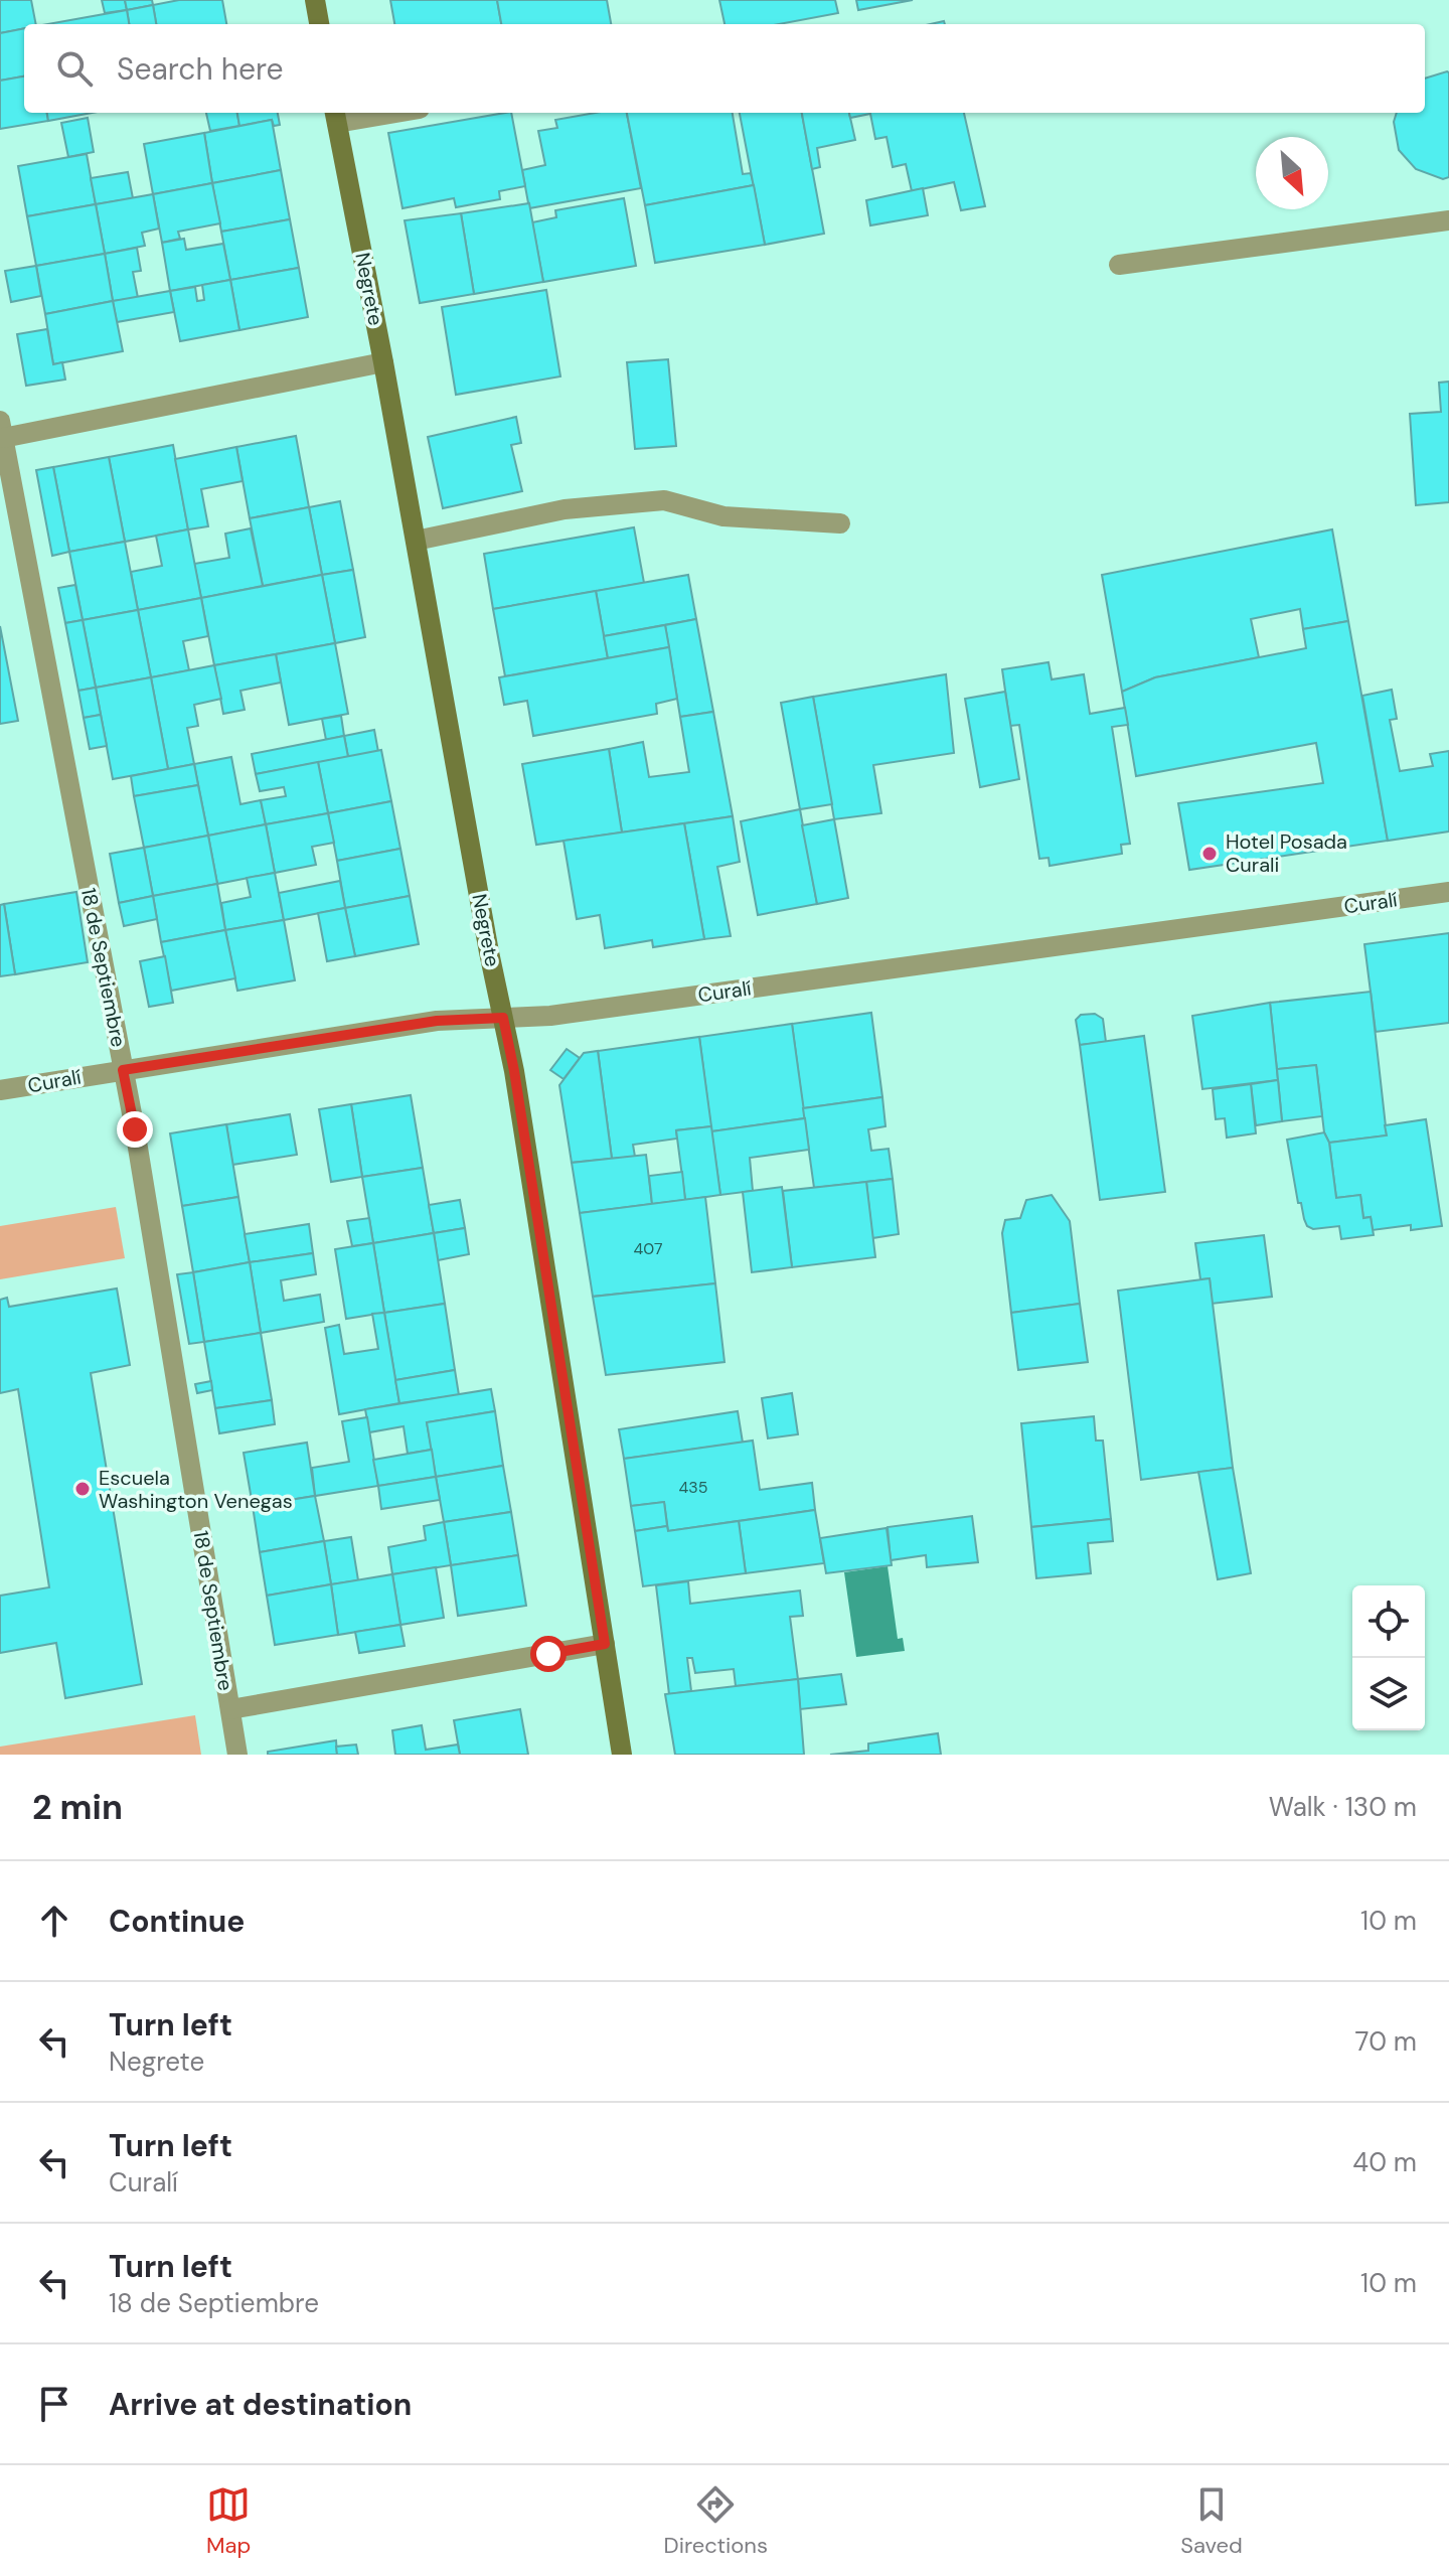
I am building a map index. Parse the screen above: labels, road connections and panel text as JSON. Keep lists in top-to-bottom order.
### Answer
{
  "streets": {
    "main road": ["Negrete"],
    "street": ["Curalí", "18 de Septiembre"]
  },
  "crossings": [
    ["Negrete", "Curalí"],
    ["Curalí", "18 de Septiembre"]
  ],
  "places": ["Hotel Posada Curali", "Escuela Washington Venegas"],
  "house_numbers": ["407", "435"],
  "north": "bottom right",
  "page": {
    "search": "Search here",
    "heading": ["2 min", "Walk · 130 m"],
    "list": [
      ["Continue", "10 m"],
      ["Turn left", "Negrete", "70 m"],
      ["Turn left", "Curalí", "40 m"],
      ["Turn left", "18 de Septiembre", "10 m"],
      "Arrive at destination"
    ],
    "nav": ["Map", "Directions", "Saved"]
  }
}
